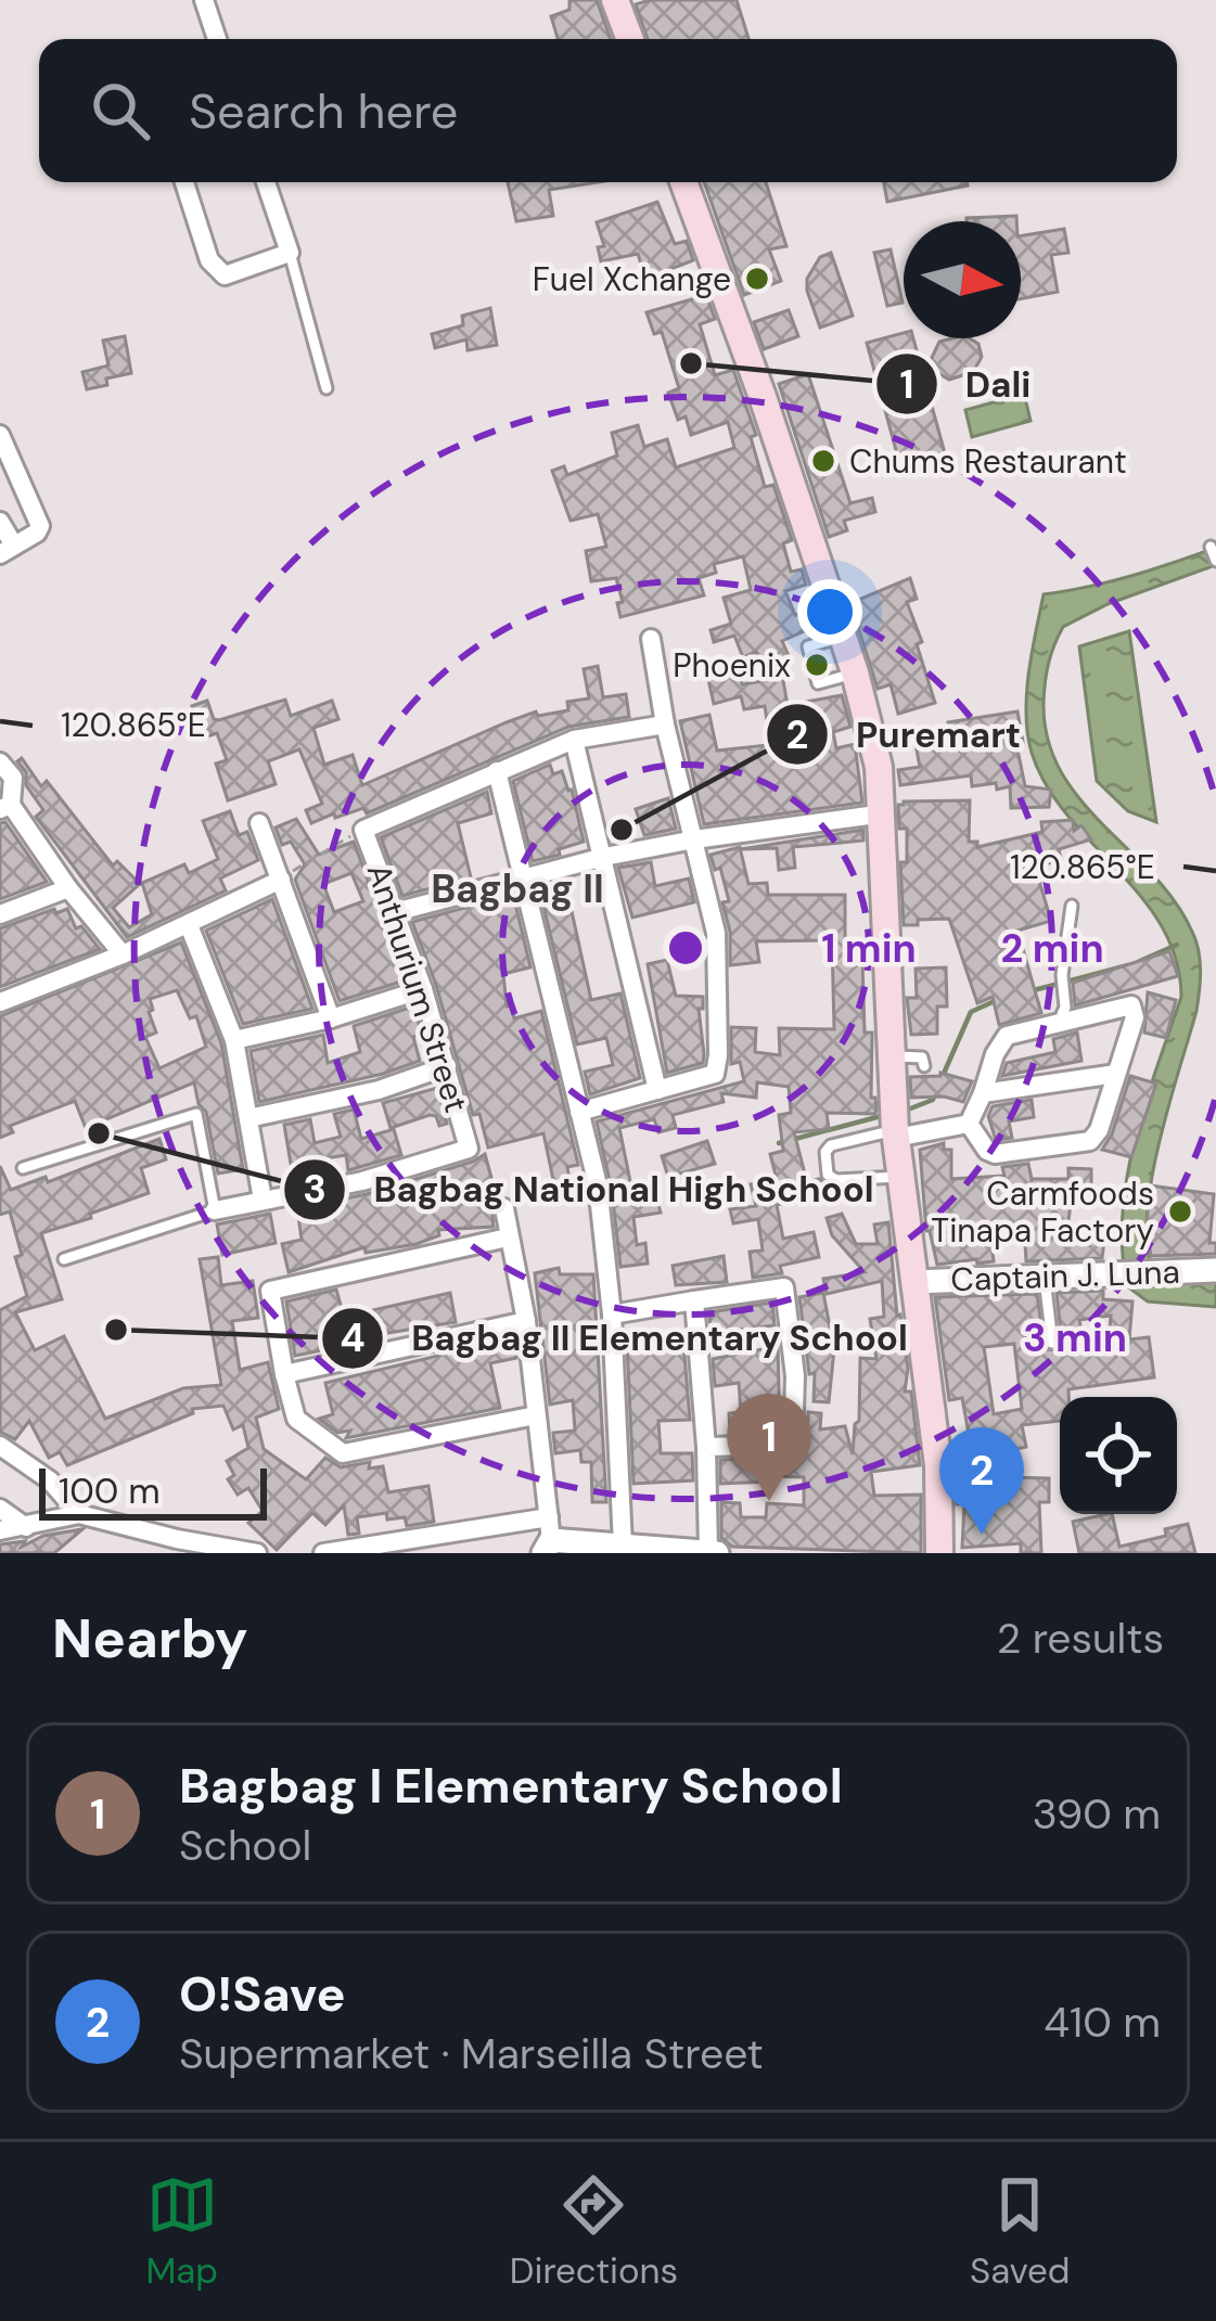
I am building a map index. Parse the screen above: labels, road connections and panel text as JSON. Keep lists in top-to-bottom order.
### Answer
{
  "streets": {
    "street": ["Anthurium Street", "Captain J. Luna"]
  },
  "districts": ["Bagbag II"],
  "places": [
    "Fuel Xchange",
    "Dali",
    "Chums Restaurant",
    "Phoenix",
    "Puremart",
    "Bagbag National High School",
    "Carmfoods Tinapa Factory",
    "Bagbag II Elementary School"
  ],
  "scale_bar": "100 m",
  "north": "right",
  "page": {
    "search": "Search here",
    "pins": ["1", "2"],
    "scale": "100 m",
    "heading": ["Nearby", "2 results"],
    "list": [
      {
        "mark": "1",
        "name": "Bagbag I Elementary School",
        "note": "School",
        "value": "390 m"
      },
      {
        "mark": "2",
        "name": "O!Save",
        "note": "Supermarket · Marseilla Street",
        "value": "410 m"
      }
    ],
    "nav": ["Map", "Directions", "Saved"]
  },
  "coordinates": ["120.865°E"],
  "rings": ["1 min", "2 min", "3 min"]
}
